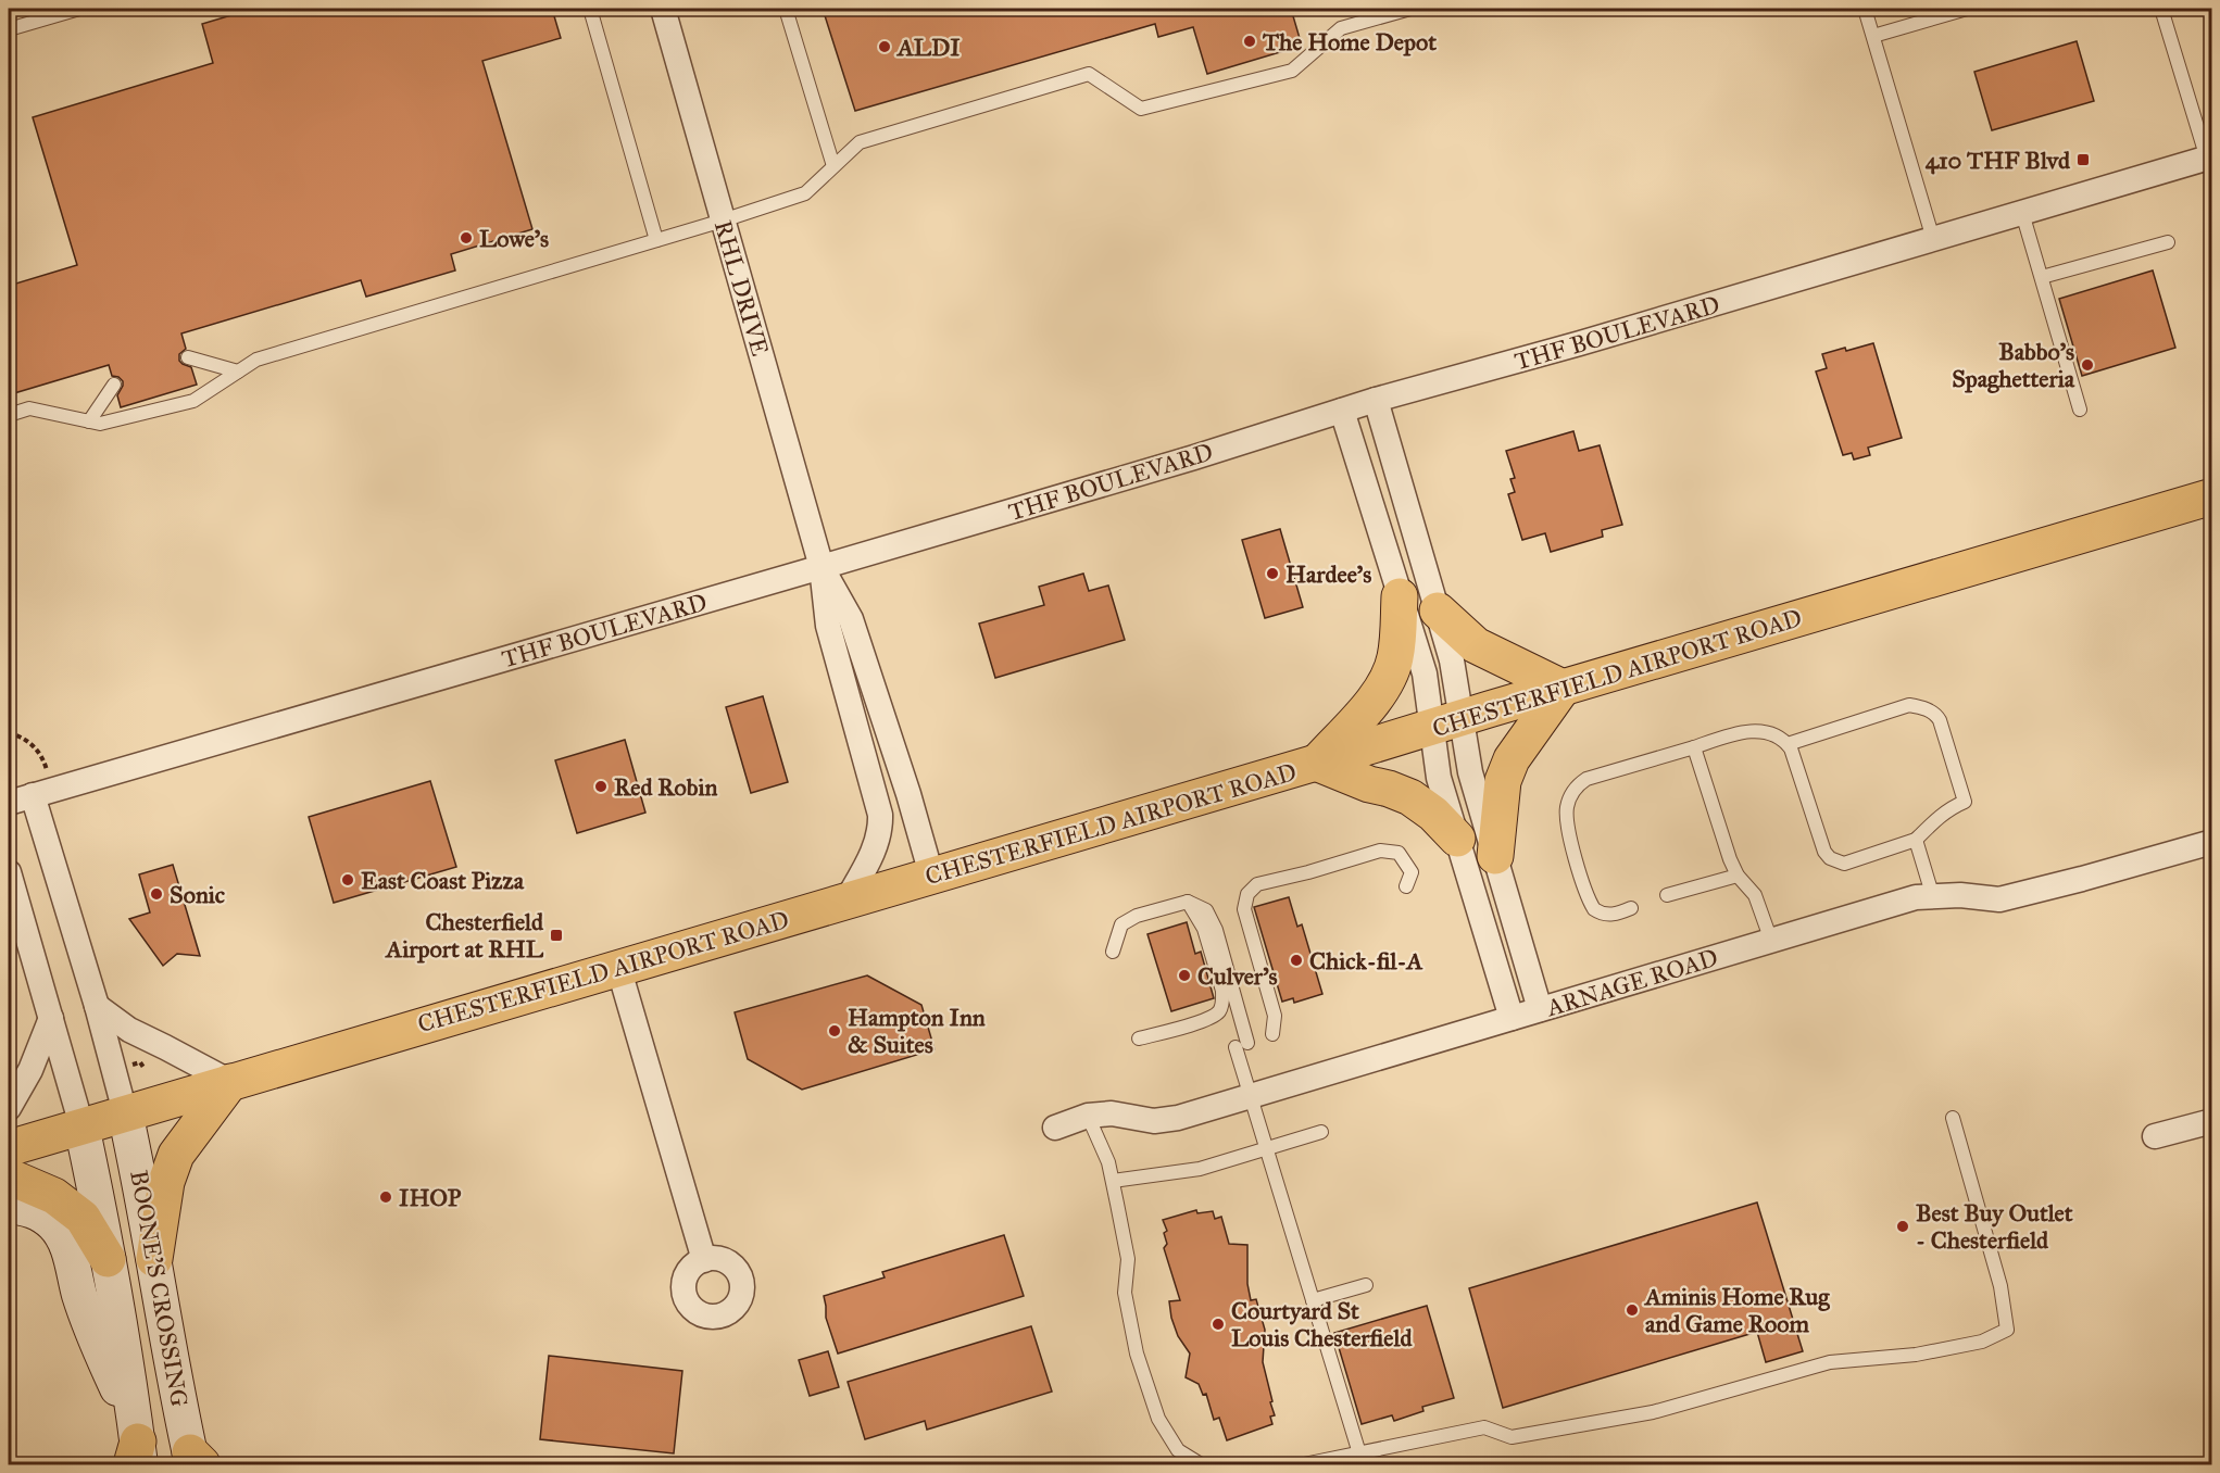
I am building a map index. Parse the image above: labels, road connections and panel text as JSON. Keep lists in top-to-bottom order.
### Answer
{
  "streets": {
    "main road": ["CHESTERFIELD AIRPORT ROAD"],
    "street": [
      "RHL DRIVE",
      "THF BOULEVARD",
      "ARNAGE ROAD",
      "BOONE'S CROSSING"
    ]
  },
  "crossings": [
    ["RHL DRIVE", "THF BOULEVARD"],
    ["RHL DRIVE", "CHESTERFIELD AIRPORT ROAD"],
    ["CHESTERFIELD AIRPORT ROAD", "BOONE'S CROSSING"]
  ],
  "places": {
    "other": [
      "The Home Depot",
      "ALDI",
      "Lowe's",
      "Babbo's Spaghetteria",
      "Hardee's",
      "Red Robin",
      "East Coast Pizza",
      "Sonic",
      "Chick-fil-A",
      "Culver's",
      "Hampton Inn & Suites",
      "IHOP",
      "Best Buy Outlet - Chesterfield",
      "Aminis Home Rug and Game Room",
      "Courtyard St Louis Chesterfield"
    ],
    "transit": ["410 THF Blvd", "Chesterfield Airport at RHL"]
  }
}
